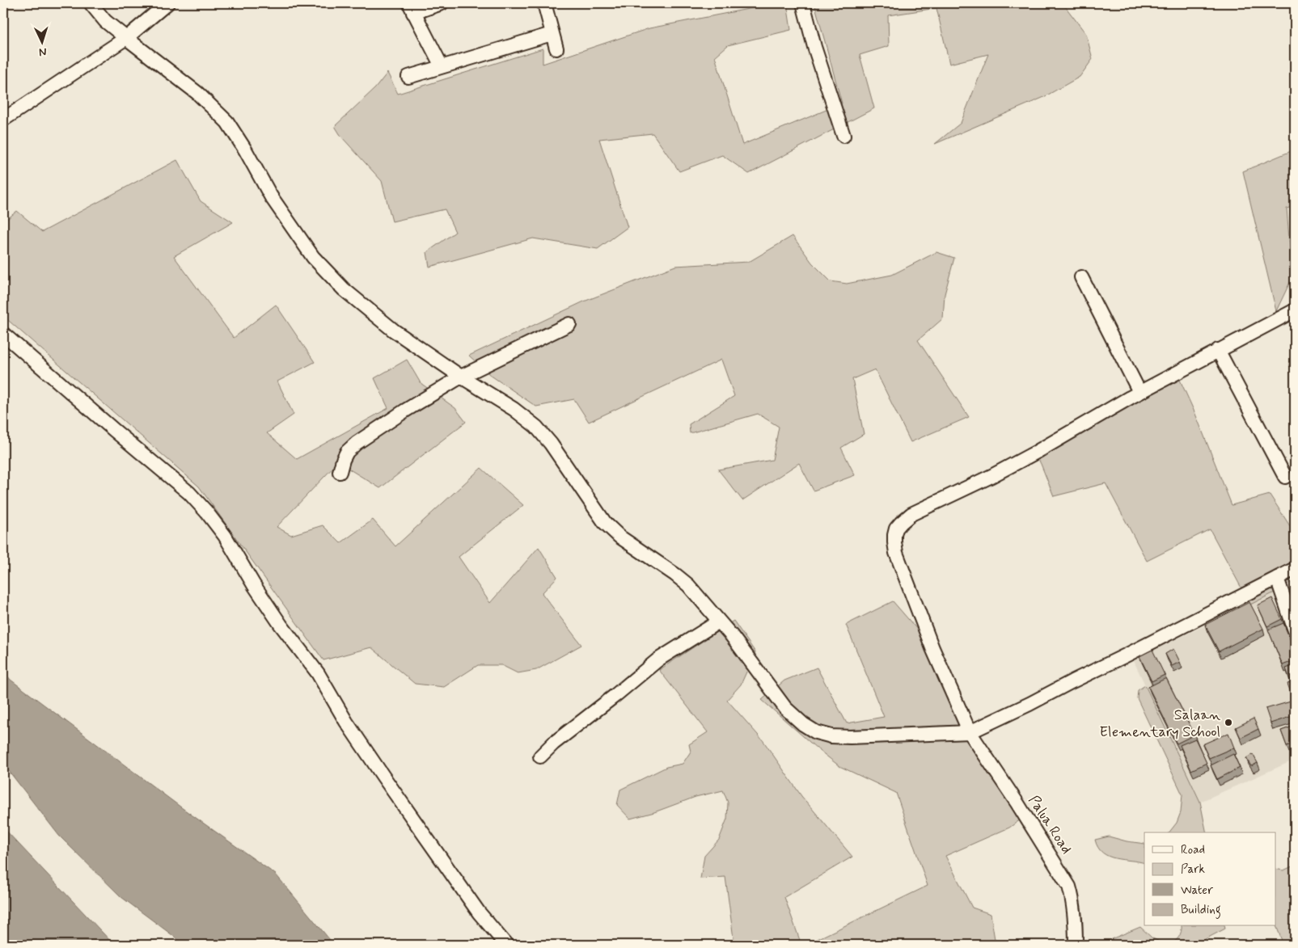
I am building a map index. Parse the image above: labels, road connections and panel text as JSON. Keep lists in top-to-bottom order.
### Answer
{
  "streets": {
    "street": ["Palua Road"]
  },
  "places": ["Salaan Elementary School"],
  "legend": [
    "Road",
    "Park",
    "Water",
    "Building"
  ],
  "north": "bottom"
}
